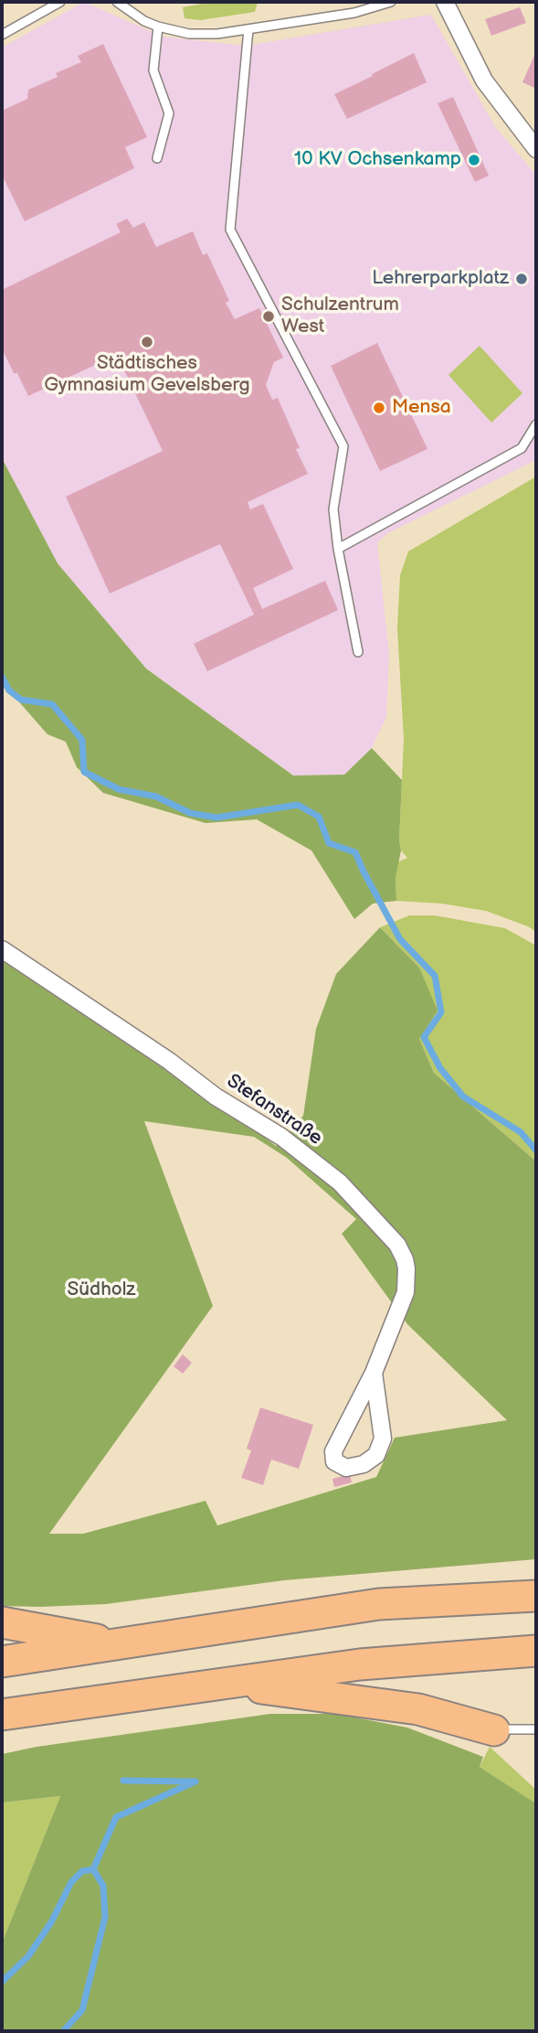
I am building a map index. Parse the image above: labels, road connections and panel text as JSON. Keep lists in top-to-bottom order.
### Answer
{
  "streets": {
    "street": ["Stefanstraße"]
  },
  "parks": ["Südholz"],
  "places": [
    "10 KV Ochsenkamp",
    "Lehrerparkplatz",
    "Schulzentrum West",
    "Städtisches Gymnasium Gevelsberg",
    "Mensa"
  ]
}
